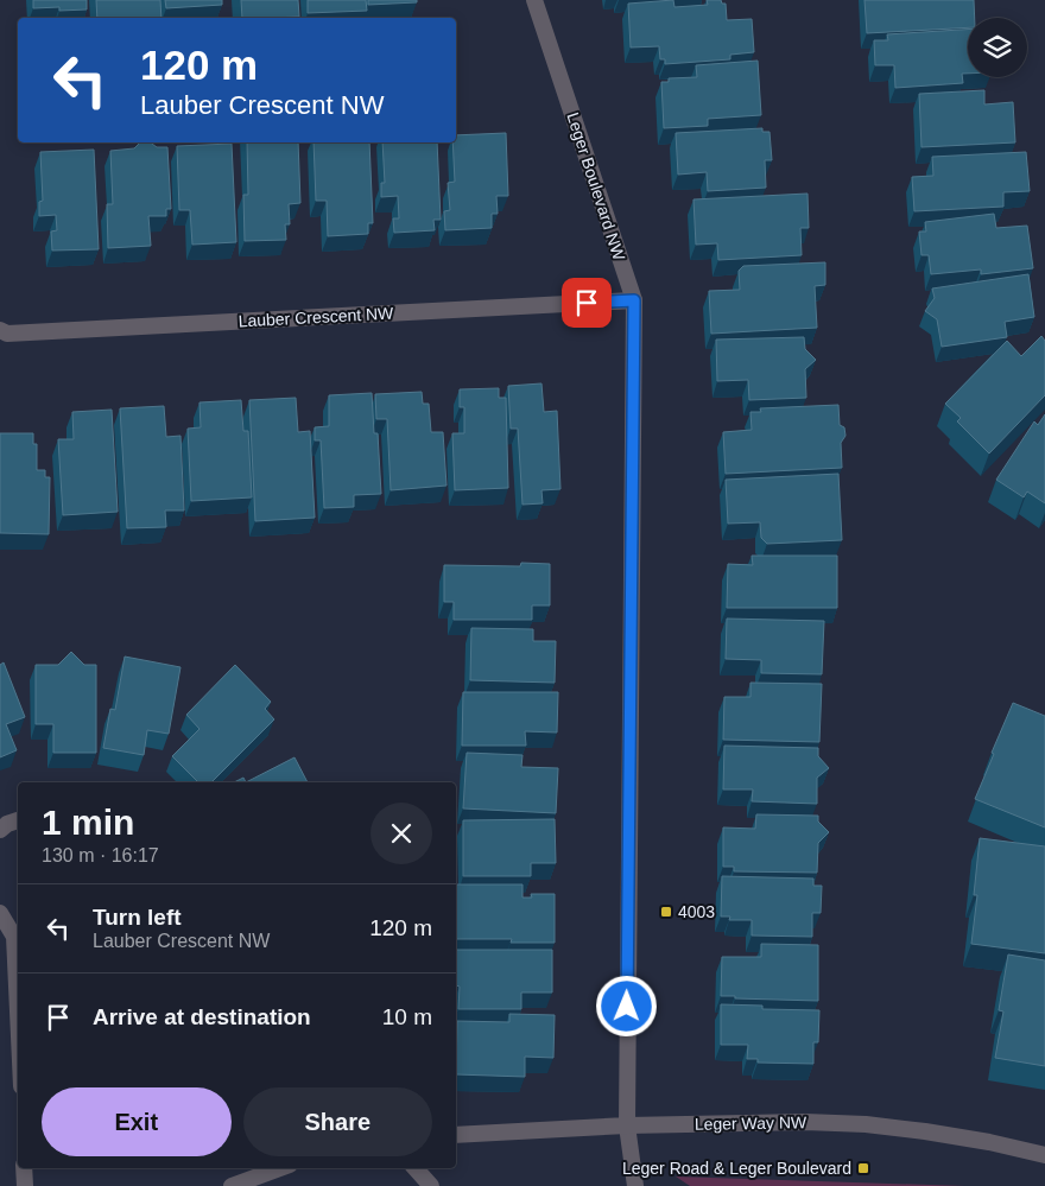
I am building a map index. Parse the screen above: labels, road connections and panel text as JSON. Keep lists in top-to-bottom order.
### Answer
{
  "streets": {
    "street": ["Leger Boulevard NW", "Lauber Crescent NW", "Leger Way NW"]
  },
  "crossings": [
    ["Leger Boulevard NW", "Lauber Crescent NW"],
    ["Leger Boulevard NW", "Leger Way NW"]
  ],
  "places": {
    "transit": ["4003", "Leger Road & Leger Boulevard"]
  },
  "page": {
    "turn": ["120 m", "Lauber Crescent NW"],
    "heading": ["1 min", "130 m · 16:17"],
    "list": [
      {
        "name": "Turn left",
        "note": "Lauber Crescent NW",
        "value": "120 m"
      },
      {
        "name": "Arrive at destination",
        "value": "10 m"
      }
    ],
    "buttons": ["Exit", "Share"]
  }
}
